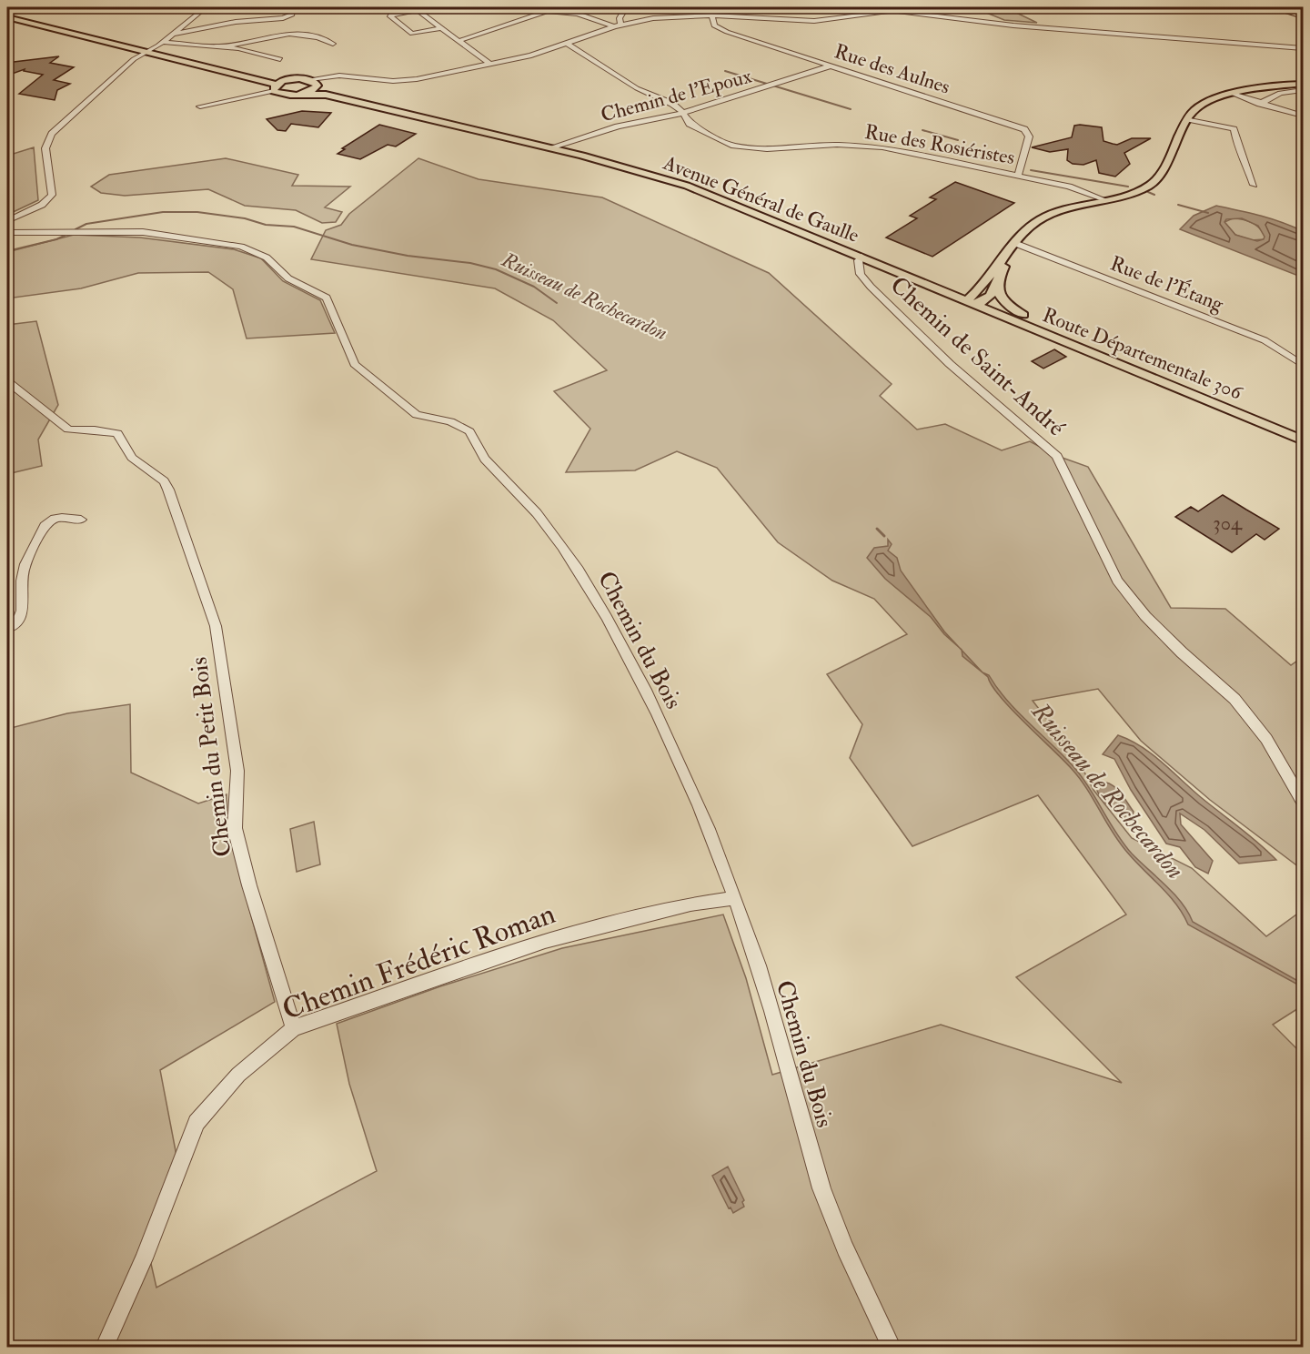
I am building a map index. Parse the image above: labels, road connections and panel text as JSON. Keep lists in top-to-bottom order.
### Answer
{
  "streets": {
    "main road": ["Avenue Général de Gaulle", "Route Départementale 306"],
    "street": [
      "Rue des Aulnes",
      "Chemin de l'Epoux",
      "Rue des Rosiéristes",
      "Rue de l'Étang",
      "Chemin de Saint-André",
      "Chemin du Bois",
      "Chemin du Petit Bois",
      "Chemin Frédéric Roman"
    ]
  },
  "crossings": [
    ["Rue des Aulnes", "Chemin de l'Epoux"],
    ["Rue des Aulnes", "Rue des Rosiéristes"],
    ["Chemin de l'Epoux", "Rue des Rosiéristes"],
    ["Chemin de l'Epoux", "Avenue Général de Gaulle"],
    ["Avenue Général de Gaulle", "Route Départementale 306"],
    ["Avenue Général de Gaulle", "Chemin de Saint-André"],
    ["Route Départementale 306", "Chemin de Saint-André"],
    ["Chemin du Bois", "Chemin Frédéric Roman"],
    ["Chemin du Petit Bois", "Chemin Frédéric Roman"]
  ],
  "water": ["Ruisseau de Rochecardon"],
  "house_numbers": ["304"]
}
